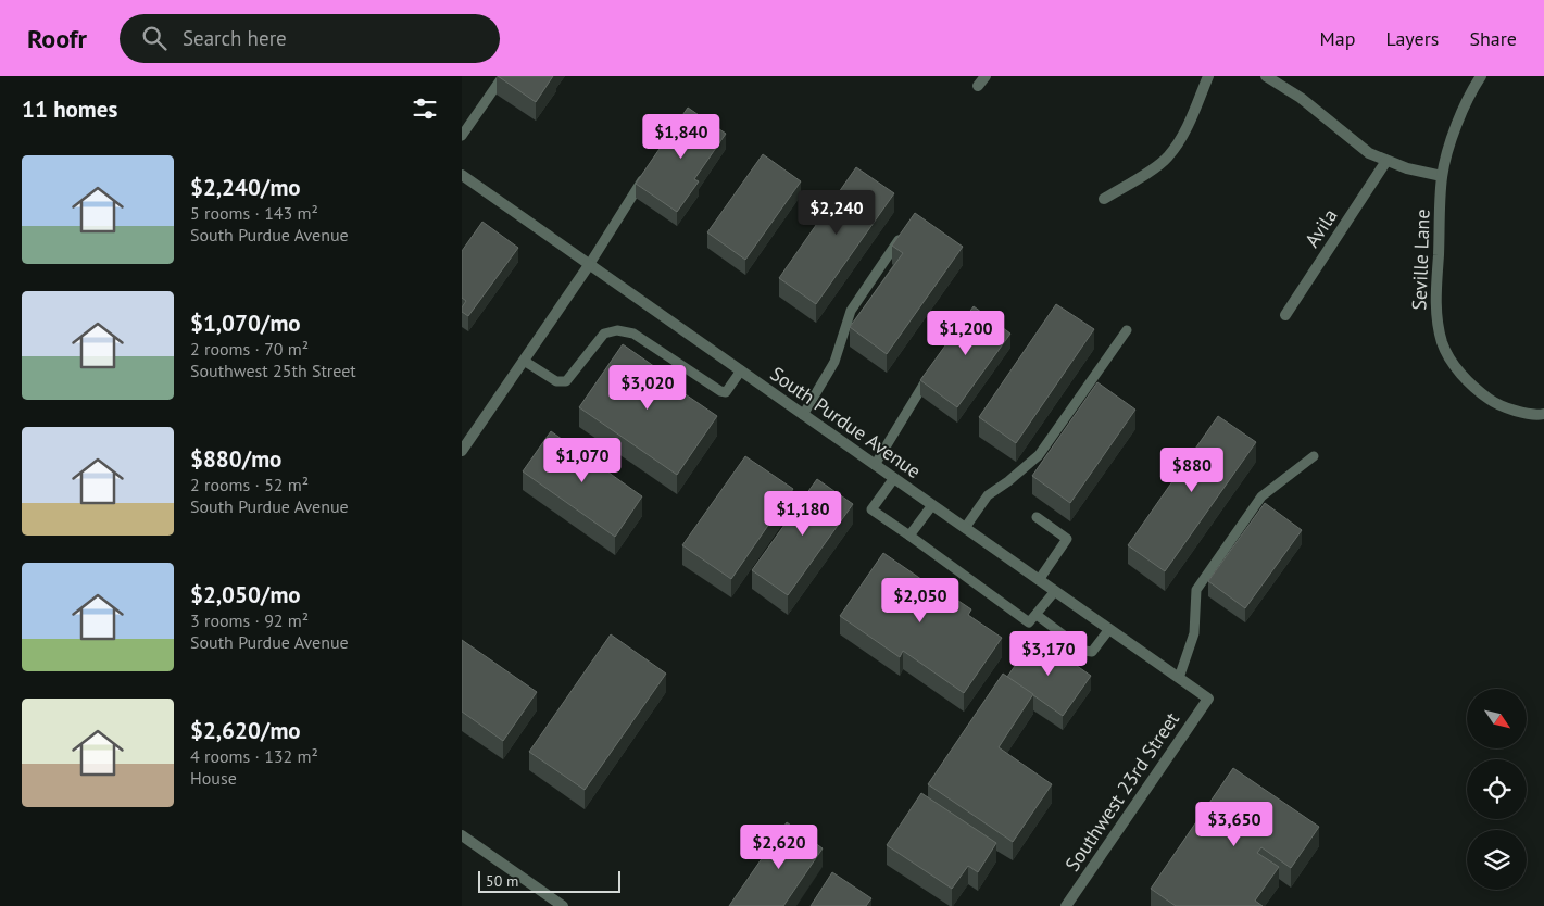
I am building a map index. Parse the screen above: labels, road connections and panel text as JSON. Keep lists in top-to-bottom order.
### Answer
{
  "streets": {
    "street": [
      "Avila",
      "Seville Lane",
      "South Purdue Avenue",
      "Southwest 23rd Street"
    ]
  },
  "crossings": [
    ["South Purdue Avenue", "Southwest 23rd Street"]
  ],
  "scale_bar": "50 m",
  "north": "bottom right",
  "page": {
    "header": "Roofr",
    "search": "Search here",
    "nav": ["Map", "Layers", "Share"],
    "heading": "11 homes",
    "price": [
      "$1,840",
      "$2,240",
      "$1,200",
      "$3,020",
      "$1,070",
      "$880",
      "$1,180",
      "$2,050",
      "$3,170",
      "$3,650",
      "$2,620"
    ],
    "list": [
      {
        "name": "$2,240/mo",
        "note": "5 rooms · 143 m² · South Purdue Avenue"
      },
      {
        "name": "$1,070/mo",
        "note": "2 rooms · 70 m² · Southwest 25th Street"
      },
      {
        "name": "$880/mo",
        "note": "2 rooms · 52 m² · South Purdue Avenue"
      },
      {
        "name": "$2,050/mo",
        "note": "3 rooms · 92 m² · South Purdue Avenue"
      },
      {
        "name": "$2,620/mo",
        "note": "4 rooms · 132 m² · House"
      }
    ],
    "scale": "50 m"
  }
}
